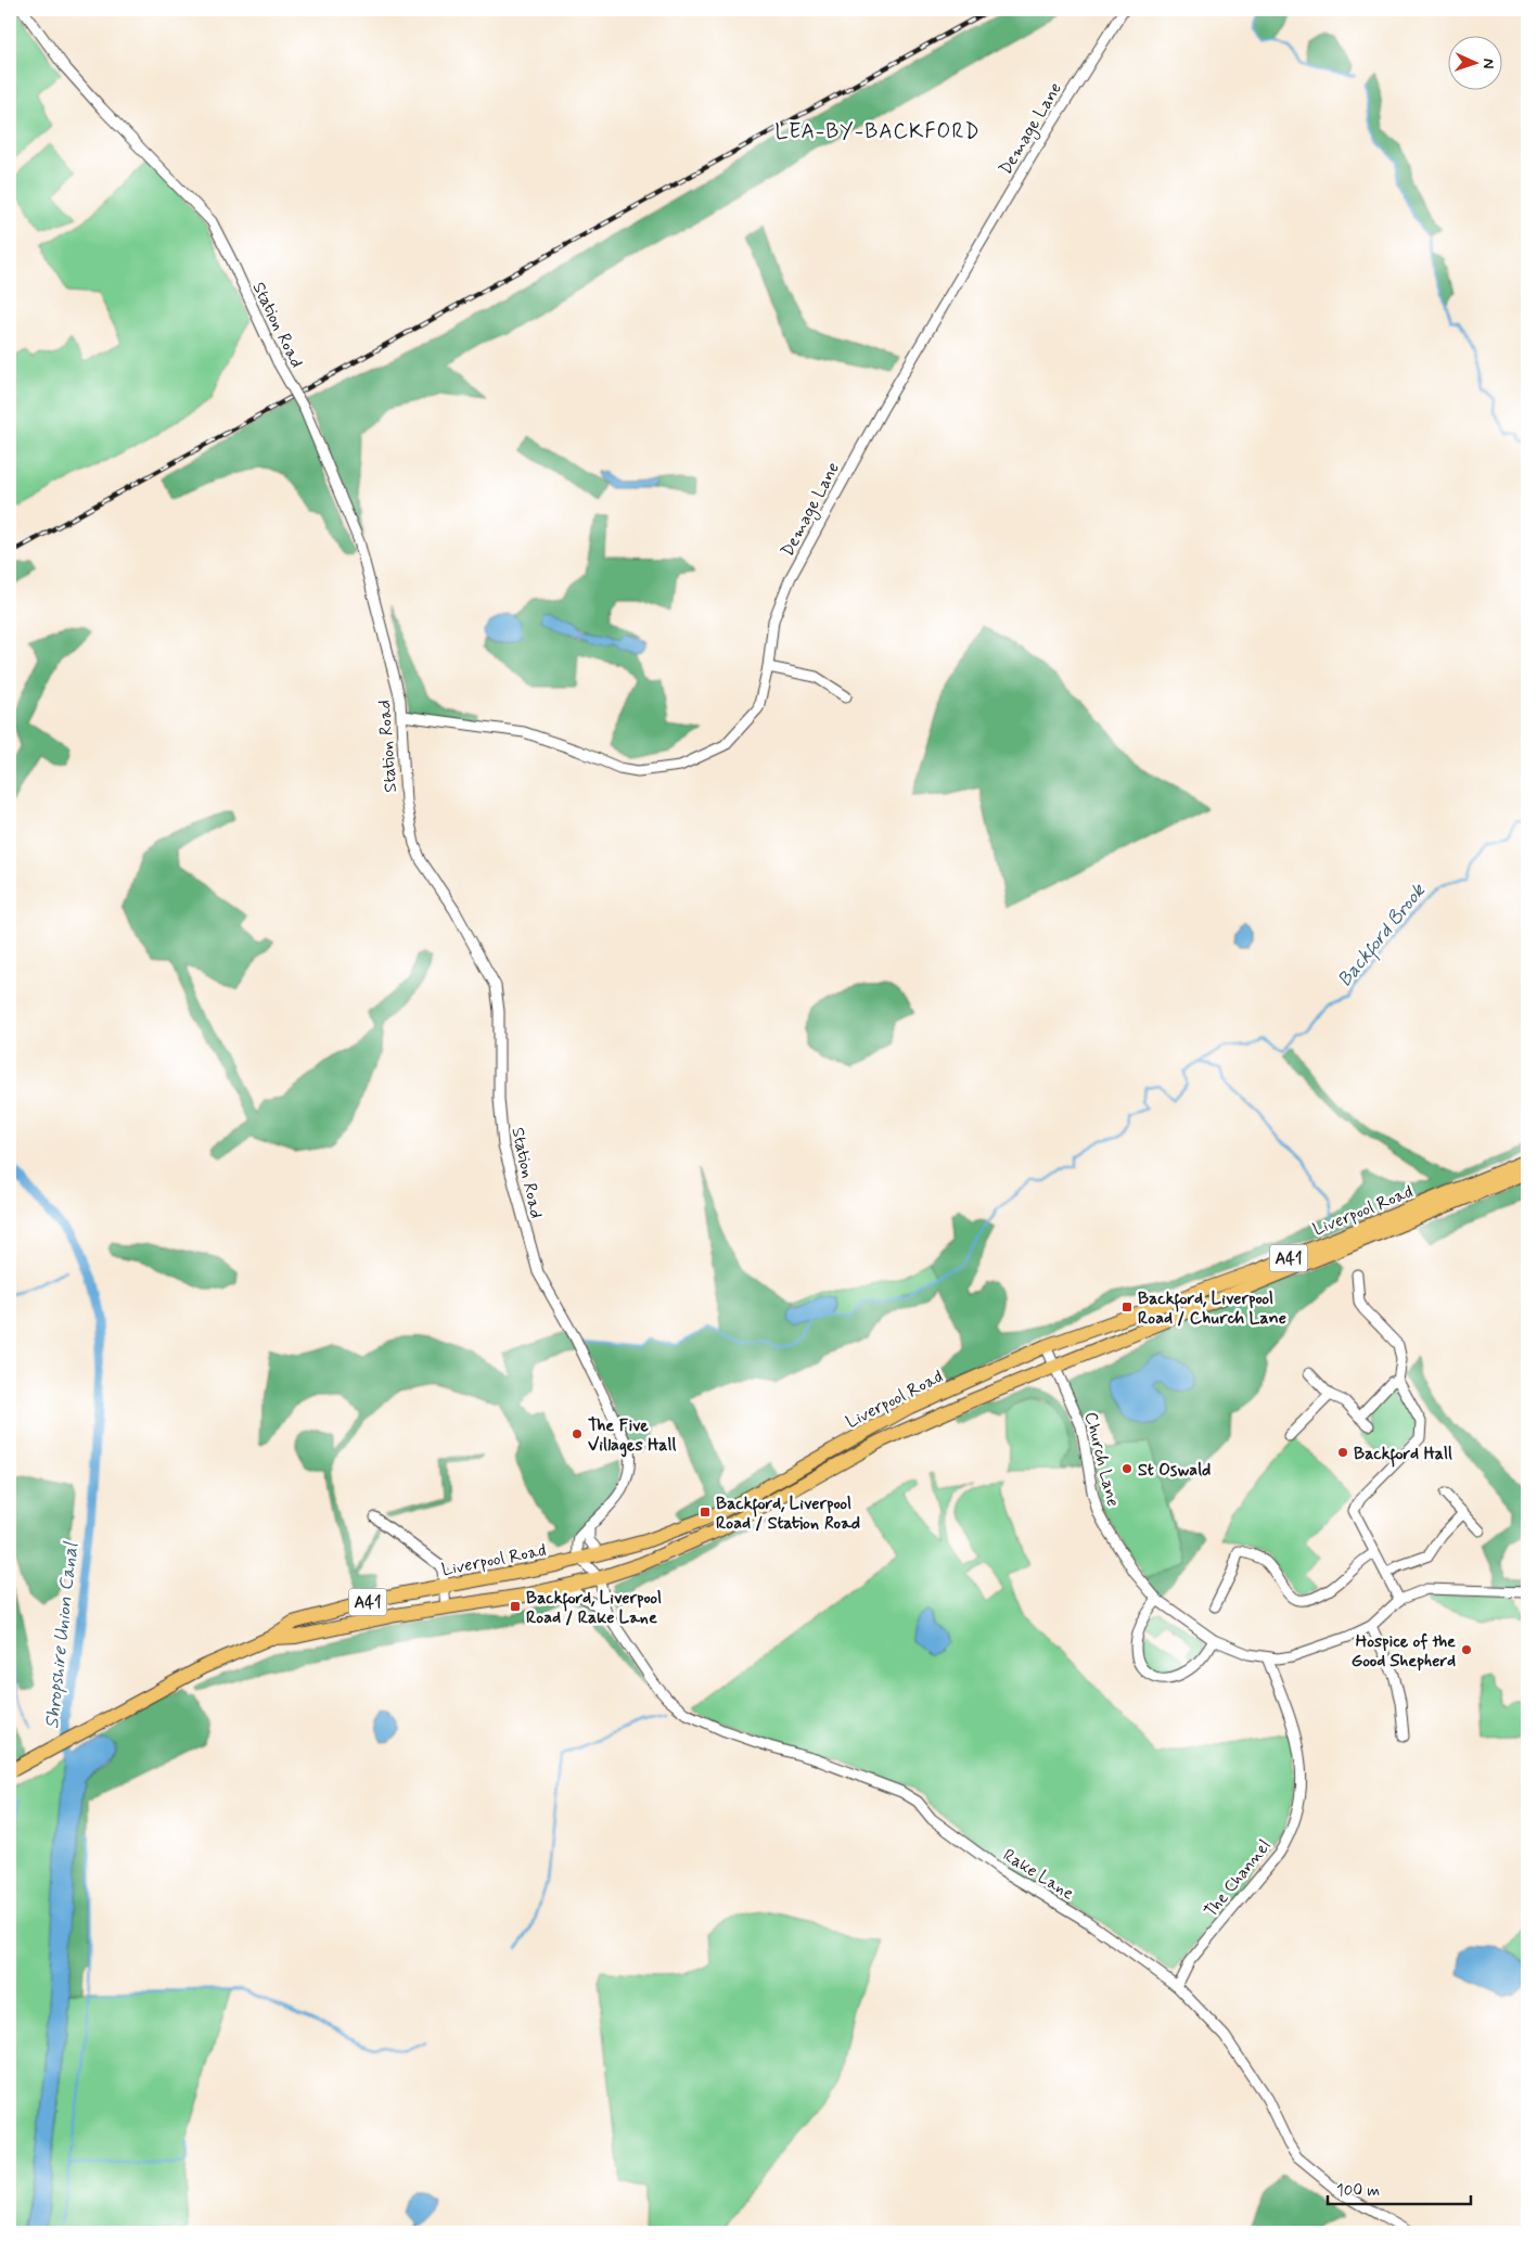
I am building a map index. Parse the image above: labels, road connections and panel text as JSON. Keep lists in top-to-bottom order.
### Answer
{
  "streets": {
    "highway": ["Liverpool Road", "A41"],
    "street": [
      "Demage Lane",
      "Station Road",
      "Church Lane",
      "Rake Lane",
      "The Channel"
    ]
  },
  "crossings": [
    ["Demage Lane", "Station Road"],
    ["Station Road", "Liverpool Road"],
    ["Liverpool Road", "Church Lane"],
    ["Liverpool Road", "Rake Lane"],
    ["Church Lane", "The Channel"],
    ["Rake Lane", "The Channel"]
  ],
  "districts": ["LEA-BY-BACKFORD"],
  "water": ["Backford Brook", "Shropshire Union Canal"],
  "places": {
    "transit": ["Backford, Liverpool Road / Church Lane", "Backford, Liverpool Road / Station Road", "Backford, Liverpool Road / Rake Lane"],
    "other": [
      "The Five Villages Hall",
      "Backford Hall",
      "St Oswald",
      "Hospice of the Good Shepherd"
    ]
  },
  "scale_bar": "100 m",
  "north": "right"
}
